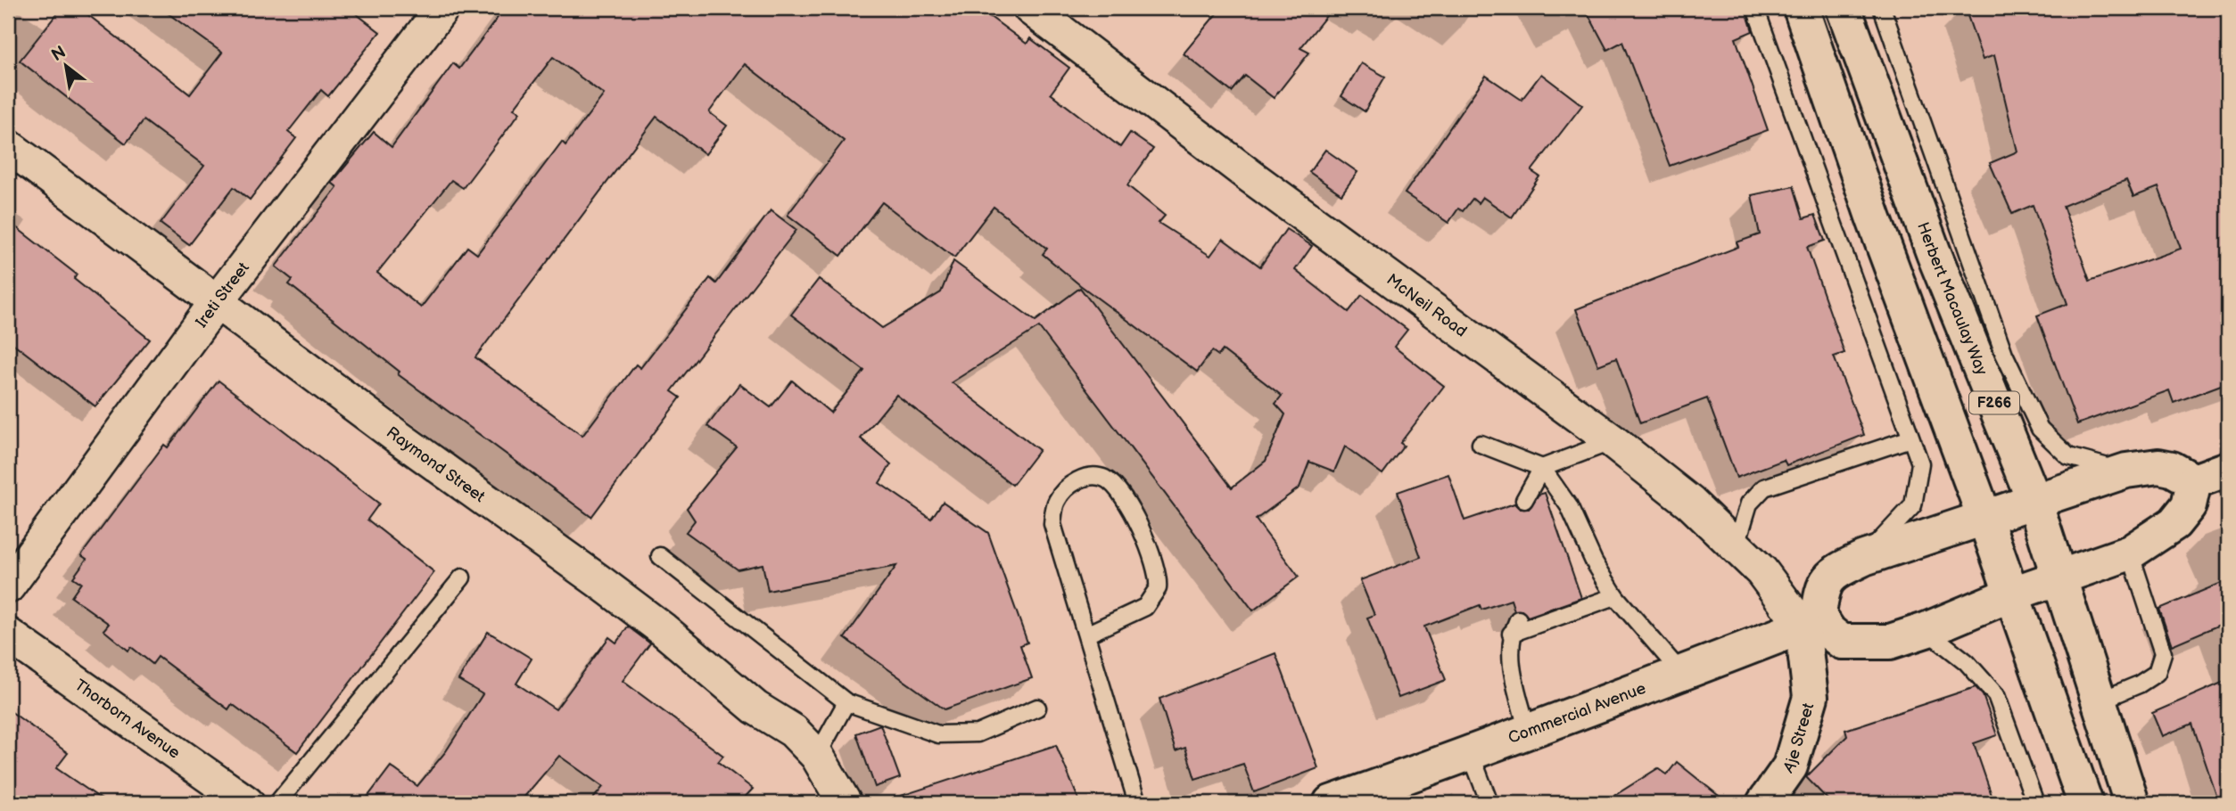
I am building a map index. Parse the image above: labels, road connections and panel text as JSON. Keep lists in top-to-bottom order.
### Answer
{
  "streets": {
    "main road": [
      "Herbert Macaulay Way",
      "F266",
      "Commercial Avenue",
      "Aje Street"
    ],
    "street": [
      "Ireti Street",
      "McNeil Road",
      "Raymond Street",
      "Thorborn Avenue"
    ]
  },
  "crossings": [
    ["Ireti Street", "Raymond Street"],
    ["Herbert Macaulay Way", "Aje Street"],
    ["McNeil Road", "Commercial Avenue"],
    ["McNeil Road", "Aje Street"],
    ["F266", "Aje Street"],
    ["Commercial Avenue", "Aje Street"]
  ],
  "north": "top left"
}
